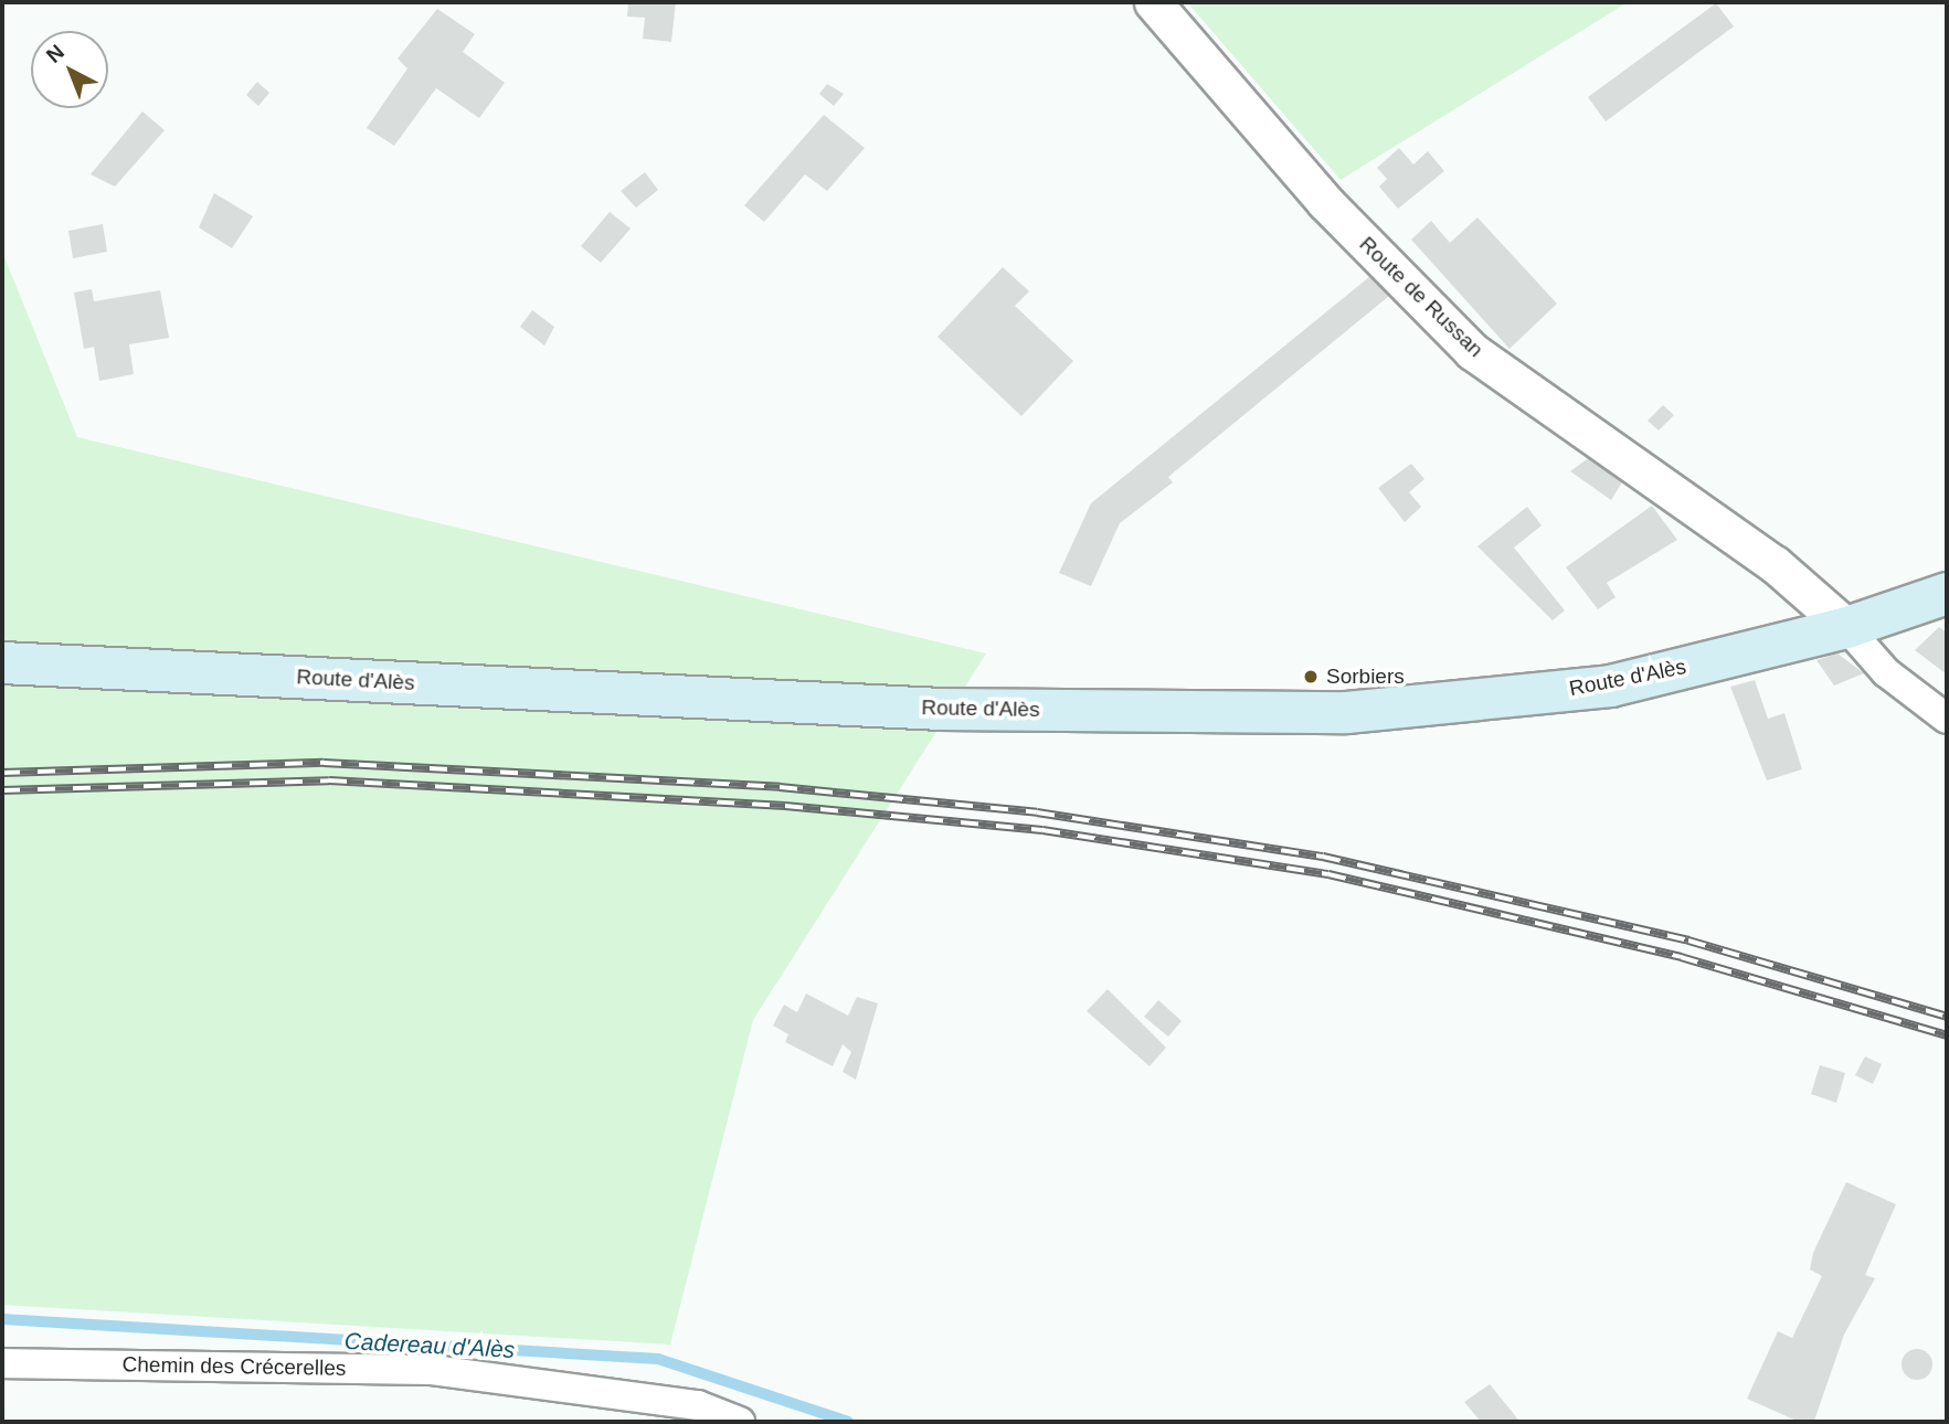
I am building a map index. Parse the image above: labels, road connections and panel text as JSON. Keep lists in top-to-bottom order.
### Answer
{
  "streets": {
    "main road": ["Route d'Alès"],
    "street": ["Route de Russan", "Chemin des Crécerelles"]
  },
  "crossings": [
    ["Route de Russan", "Route d'Alès"]
  ],
  "water": ["Cadereau d'Alès"],
  "places": ["Sorbiers"],
  "north": "top left"
}
